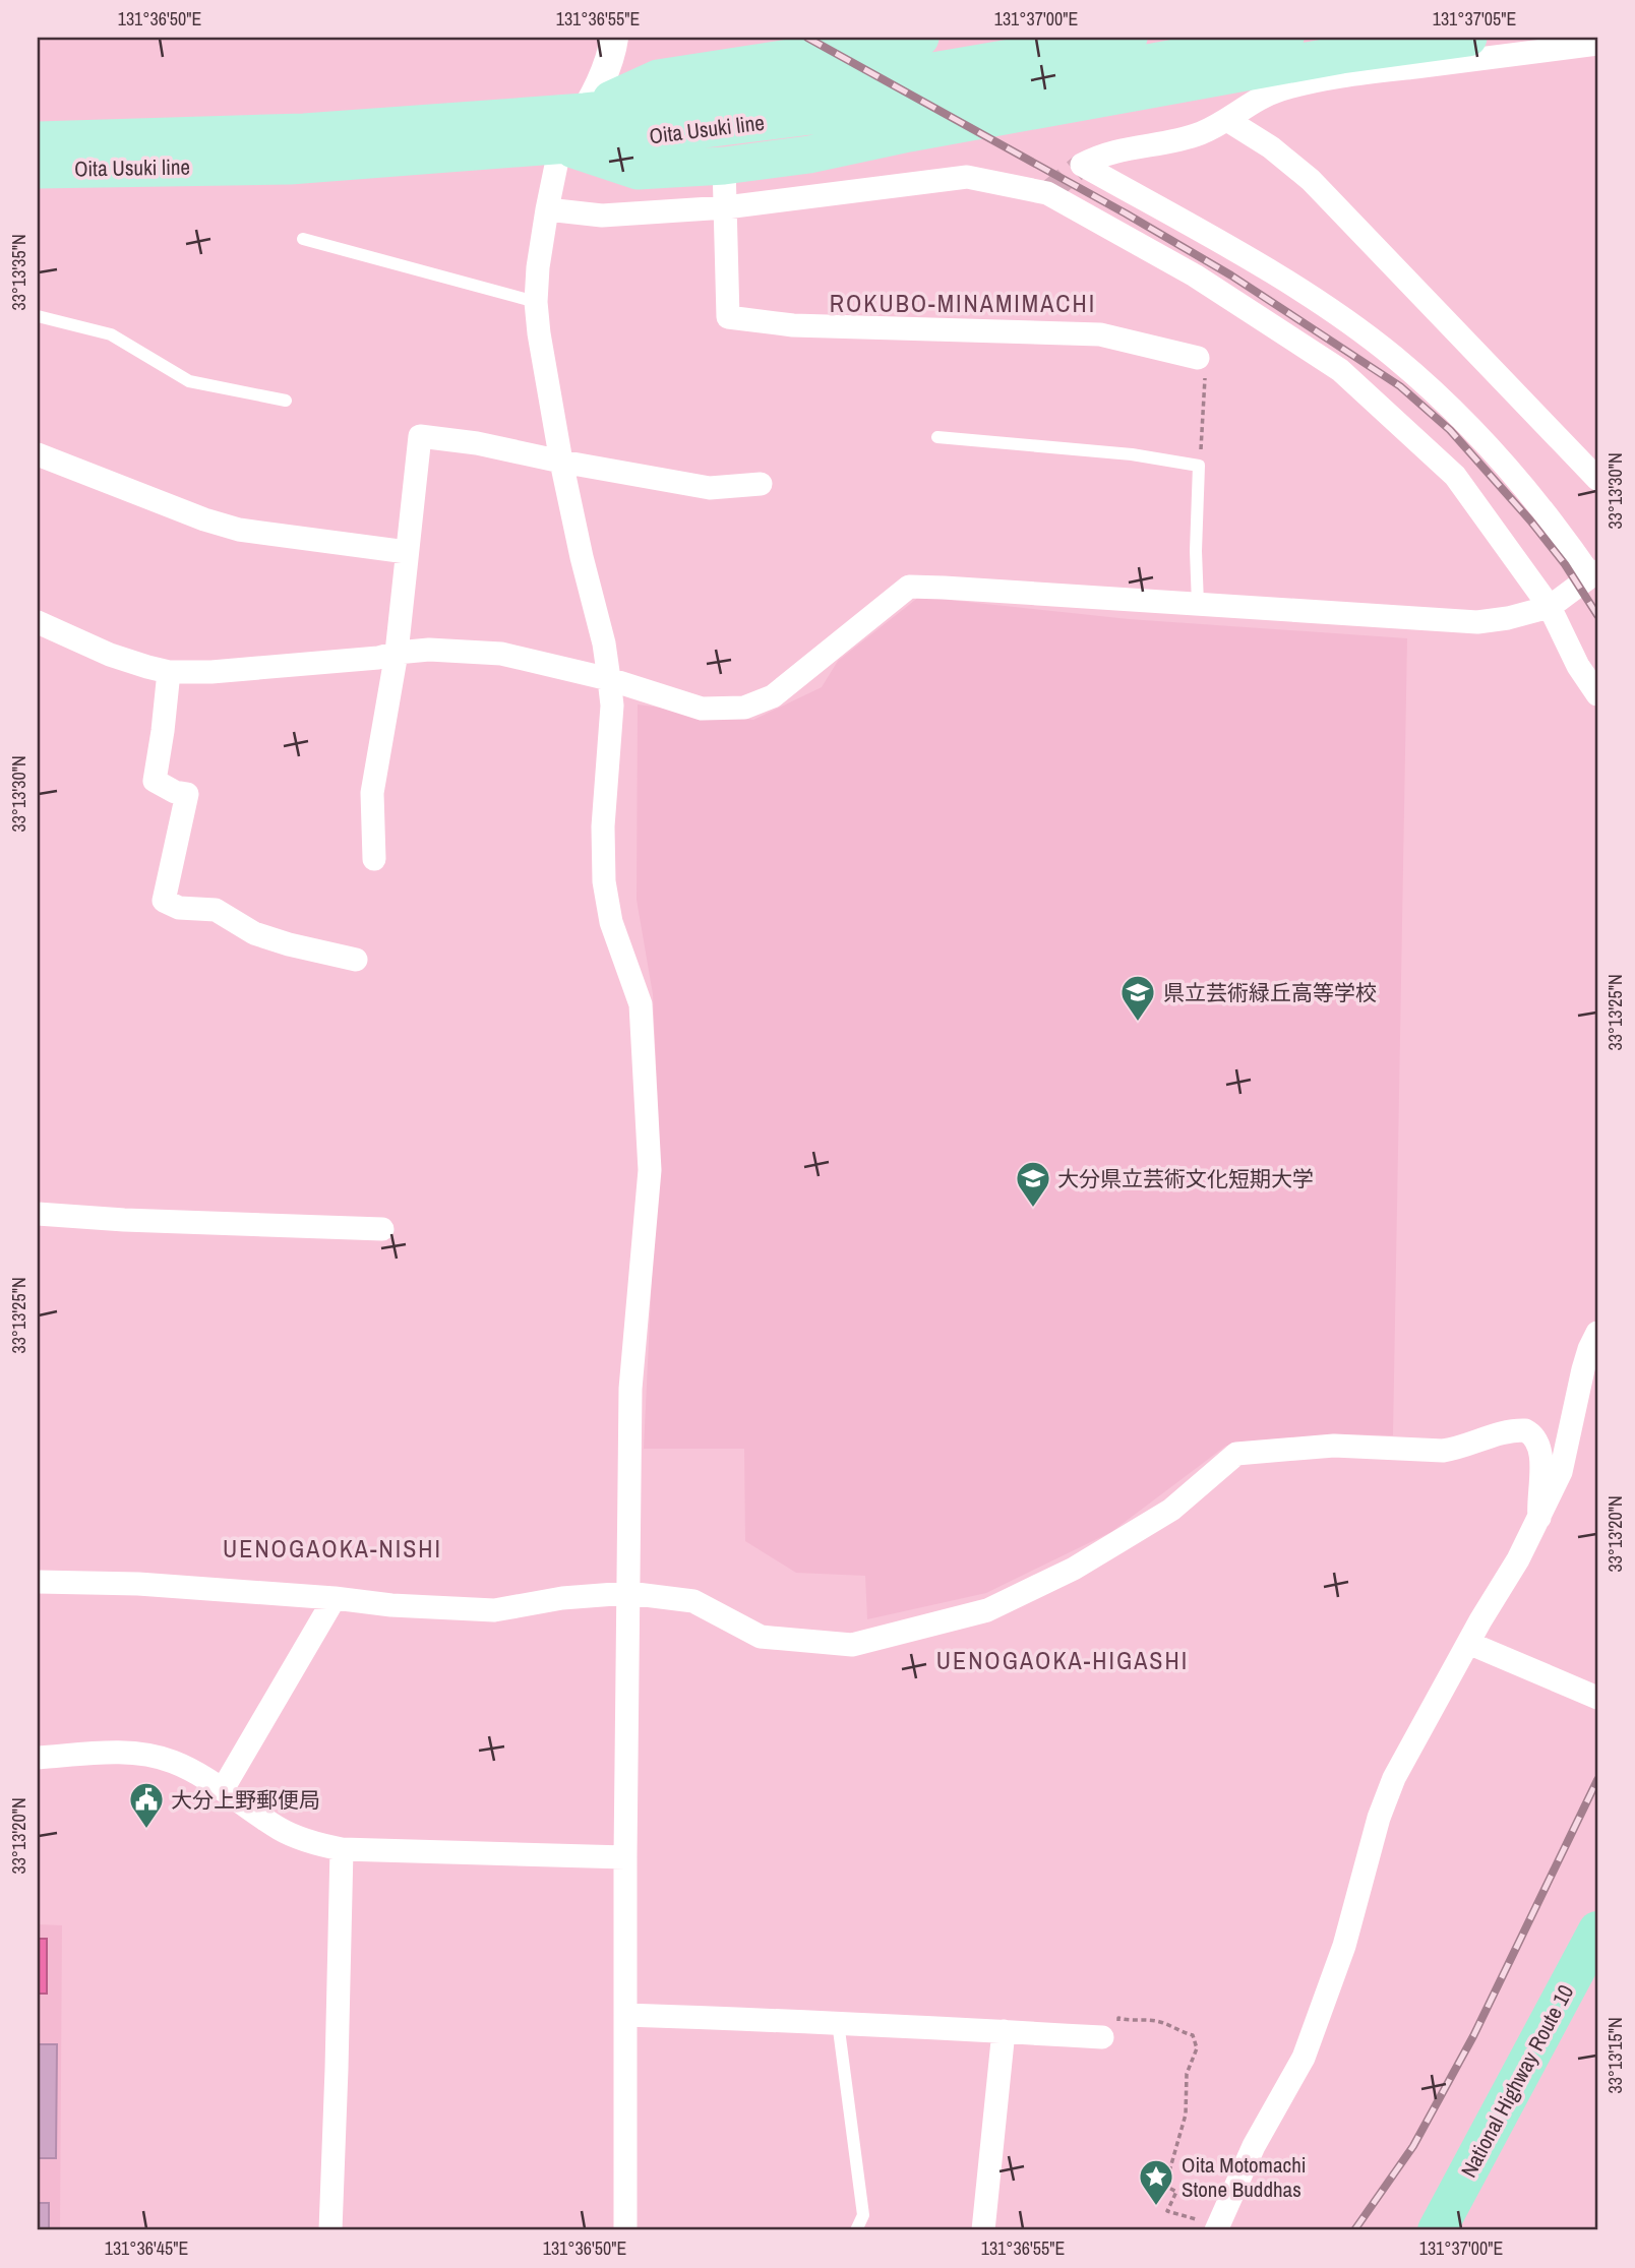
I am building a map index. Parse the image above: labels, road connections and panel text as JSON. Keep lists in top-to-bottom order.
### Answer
{
  "streets": {
    "highway": ["National Highway Route 10"],
    "main road": ["Oita Usuki line"]
  },
  "districts": ["ROKUBO-MINAMIMACHI", "UENOGAOKA-NISHI", "UENOGAOKA-HIGASHI"],
  "places": {
    "school or university": ["県立芸術緑丘高等学校", "大分県立芸術文化短期大学"],
    "public building": ["大分上野郵便局"],
    "place": ["Oita Motomachi Stone Buddhas"]
  },
  "coordinates": [
    "131°36'50\"E",
    "131°36'55\"E",
    "131°37'00\"E",
    "131°37'05\"E",
    "33°13'35\"N",
    "33°13'30\"N",
    "33°13'25\"N",
    "33°13'20\"N",
    "33°13'15\"N",
    "131°36'45\"E"
  ]
}
